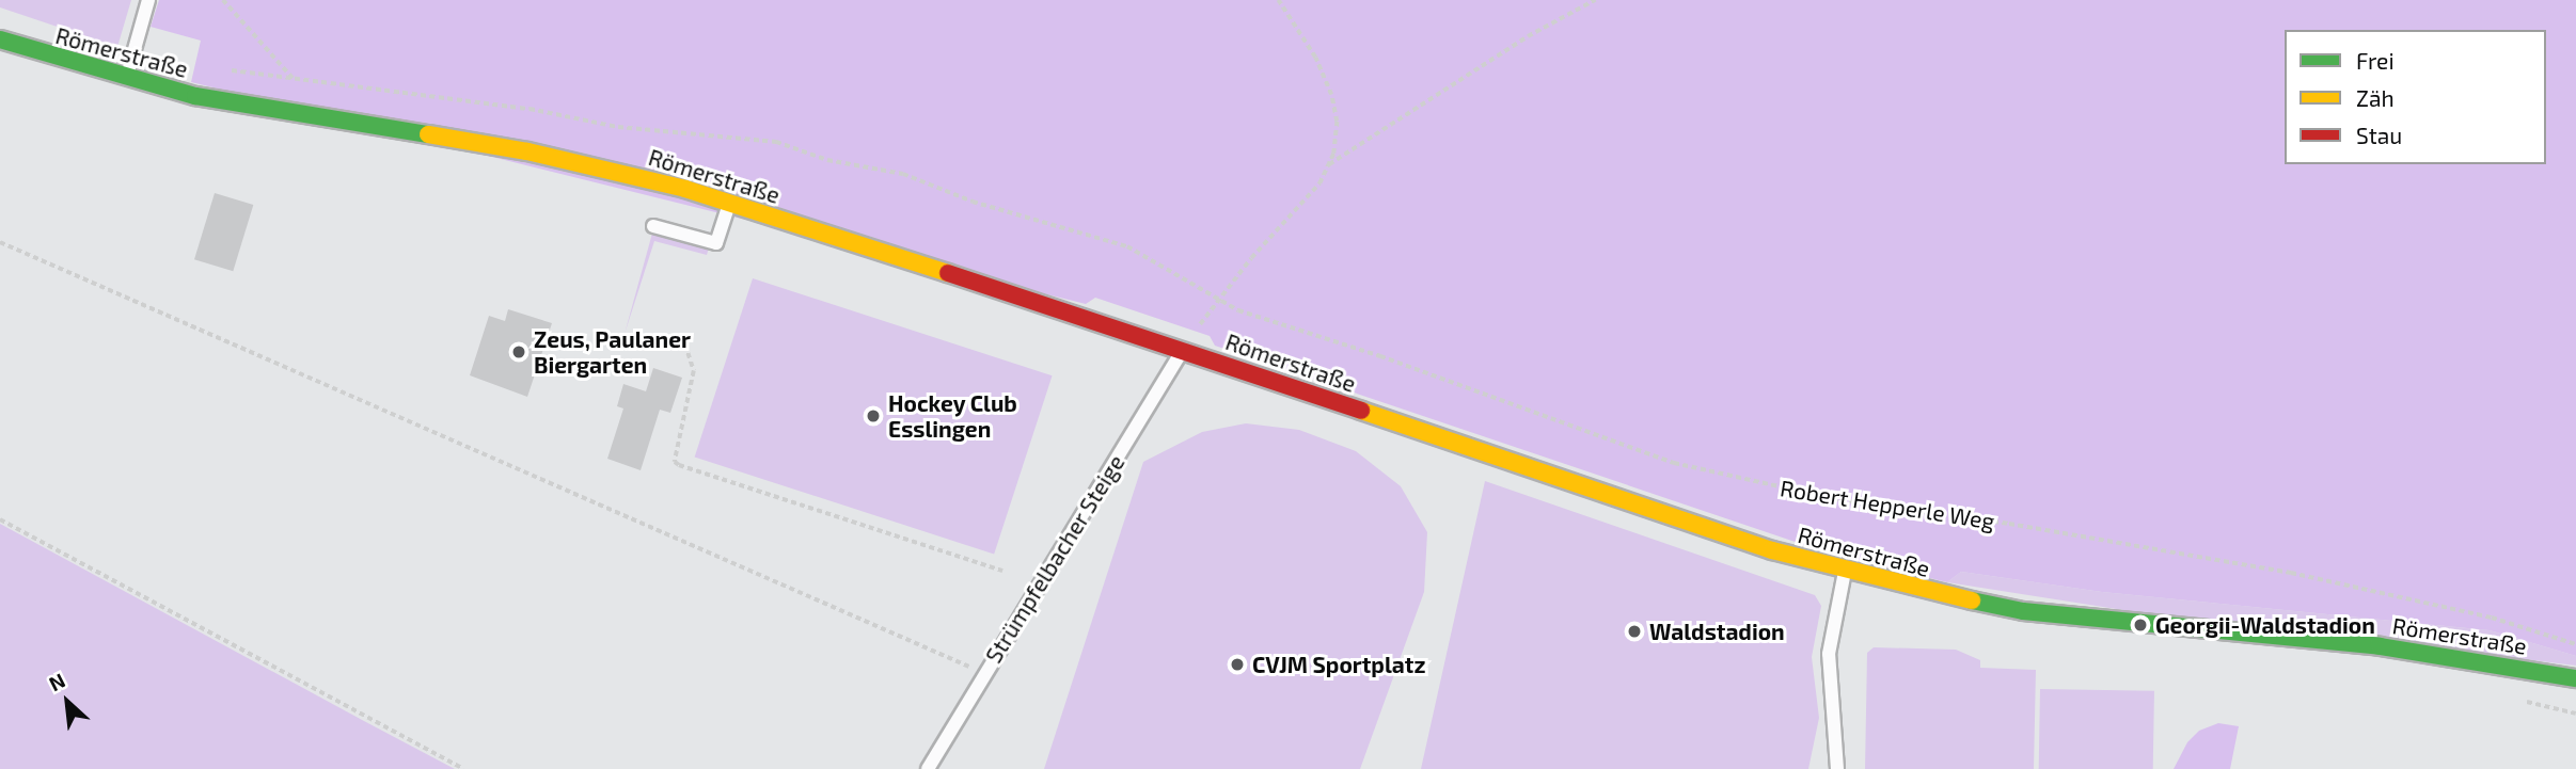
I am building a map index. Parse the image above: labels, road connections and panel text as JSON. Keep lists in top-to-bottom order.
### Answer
{
  "streets": {
    "street": ["Römerstraße"],
    "lane": ["Strümpfelbacher Steige"],
    "path": ["Robert Hepperle Weg"]
  },
  "crossings": [
    ["Römerstraße", "Strümpfelbacher Steige"]
  ],
  "places": [
    "Zeus, Paulaner Biergarten",
    "Hockey Club Esslingen",
    "Georgii-Waldstadion",
    "Waldstadion",
    "CVJM Sportplatz"
  ],
  "legend": ["Frei", "Zäh", "Stau"],
  "north": "top left"
}
